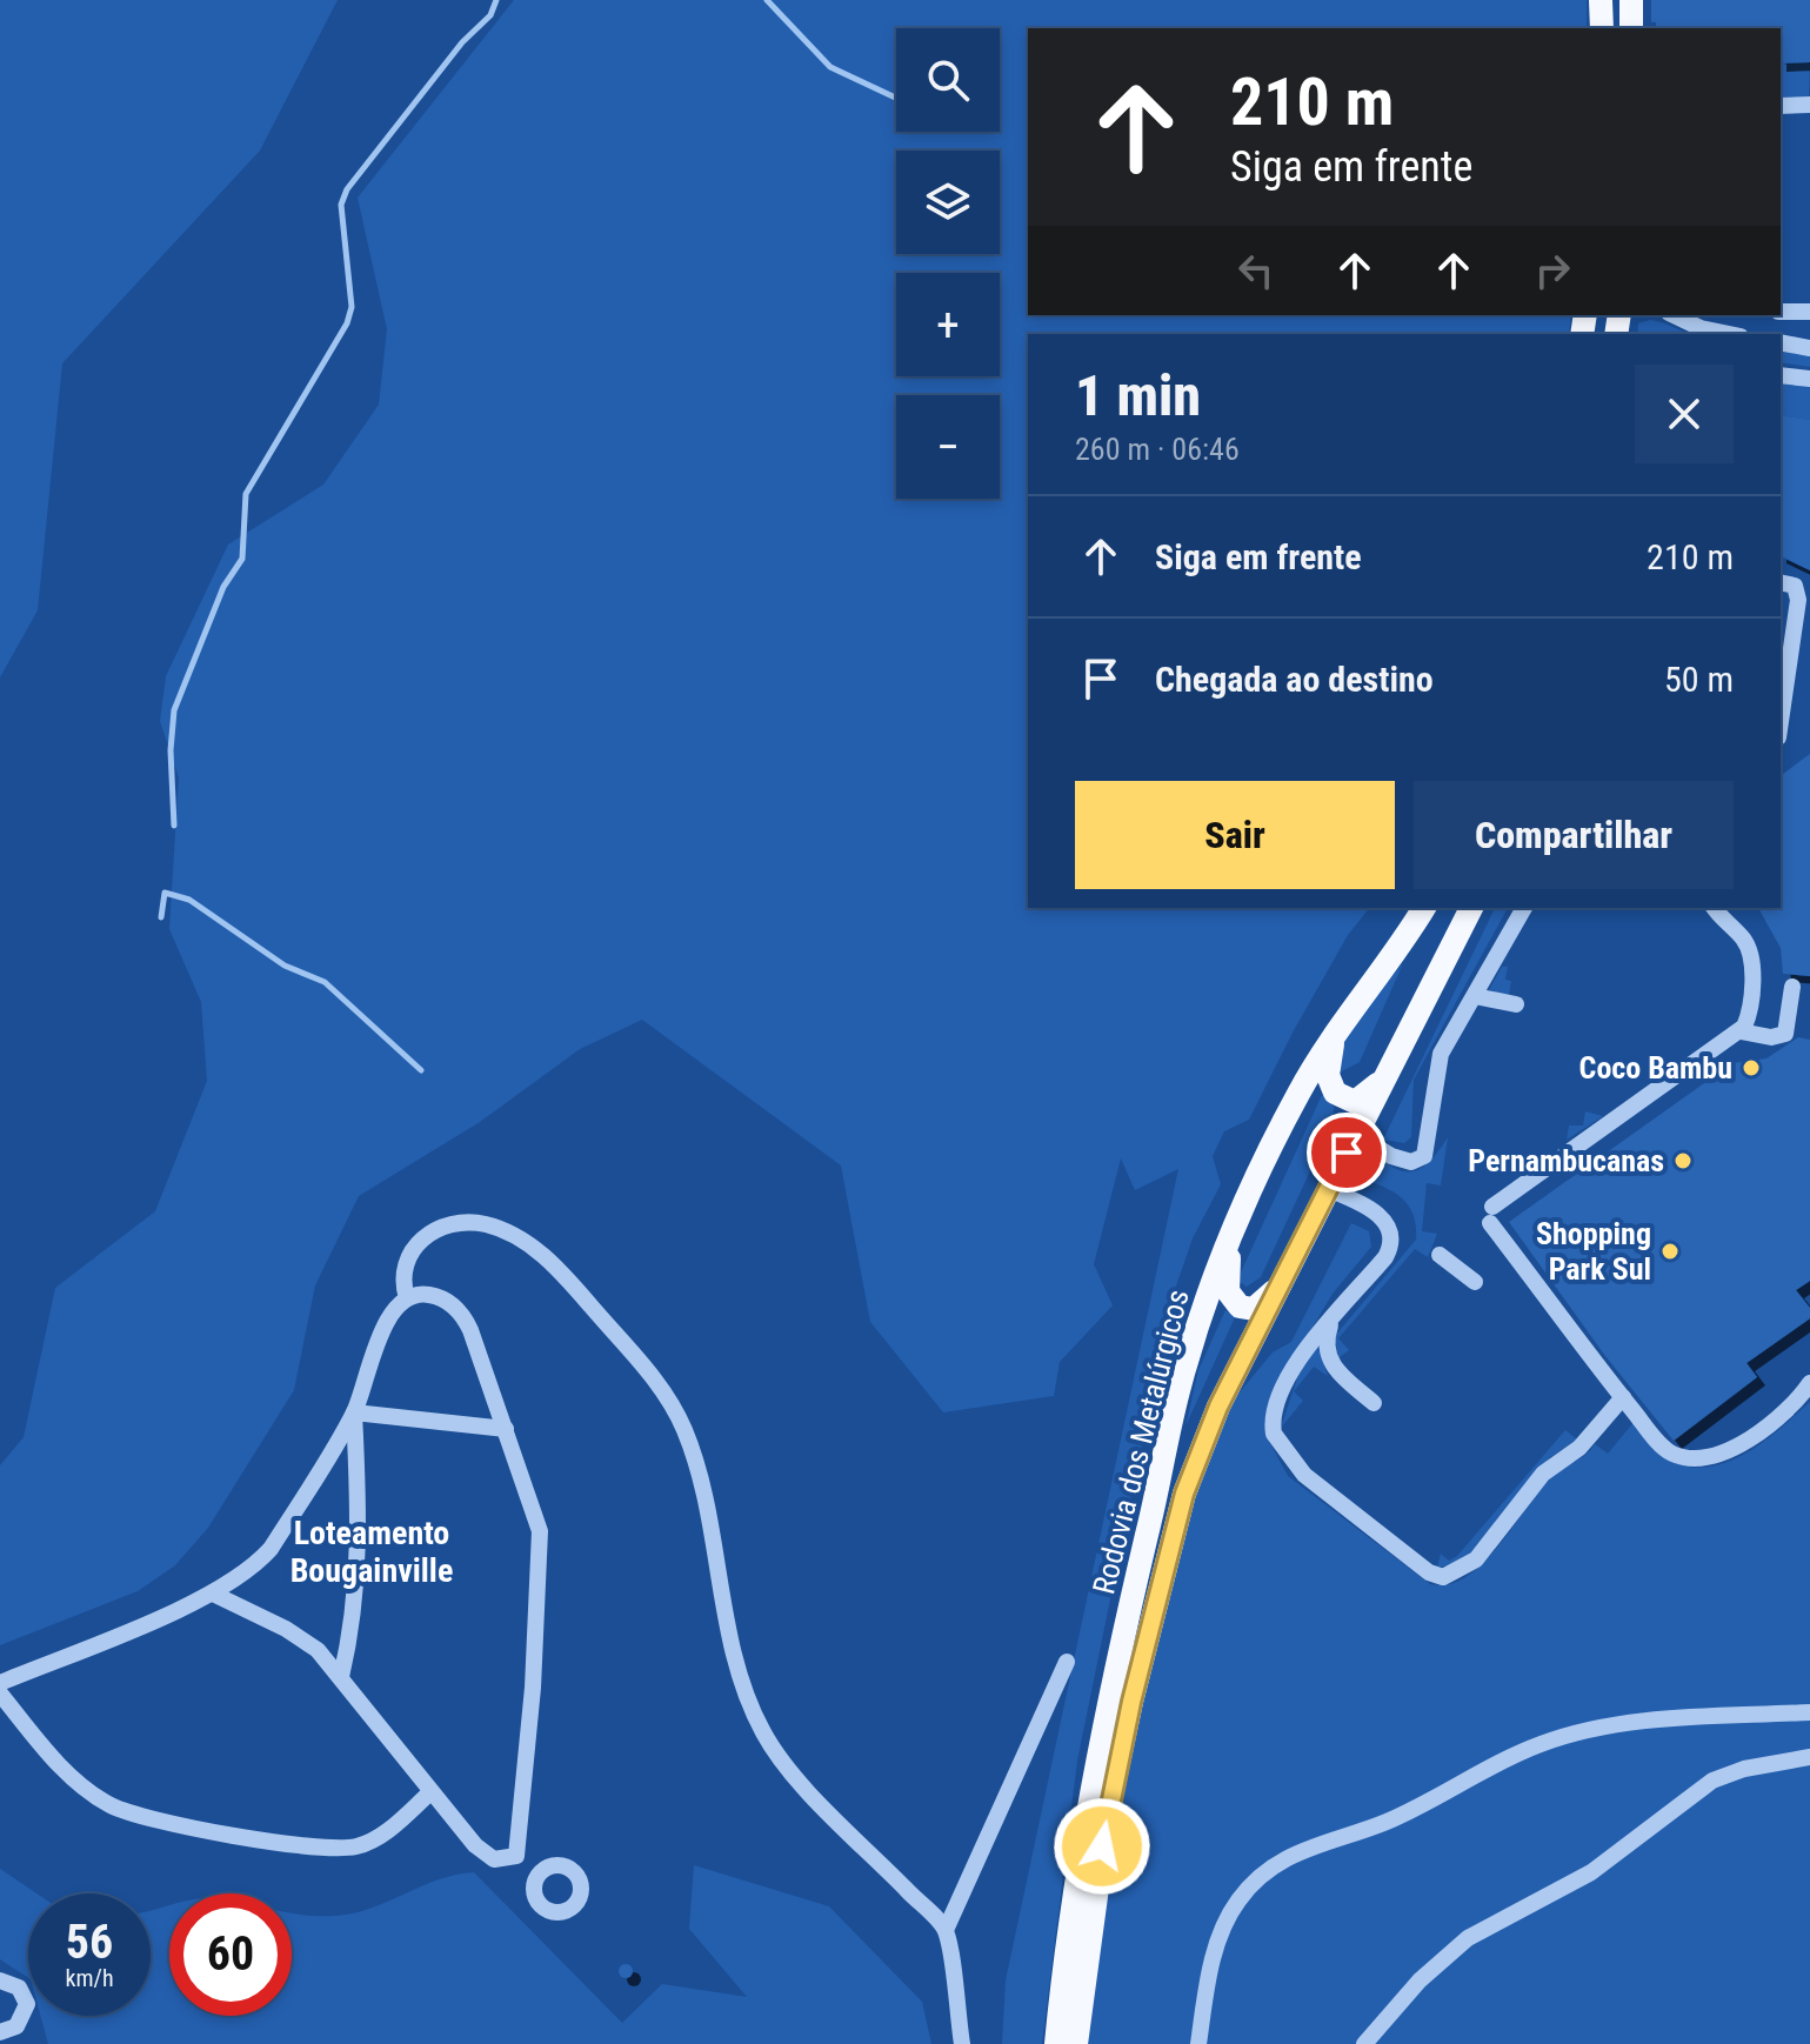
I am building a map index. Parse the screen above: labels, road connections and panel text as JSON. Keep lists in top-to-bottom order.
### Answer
{
  "streets": {
    "main road": ["Rodovia dos Metalúrgicos"]
  },
  "districts": ["Loteamento Bougainville"],
  "places": ["Coco Bambu", "Pernambucanas", "Shopping Park Sul"],
  "page": {
    "map_buttons": ["+", "−"],
    "turn": ["210 m", "Siga em frente"],
    "heading": ["1 min", "260 m · 06:46"],
    "list": [
      {
        "name": "Siga em frente",
        "value": "210 m"
      },
      {
        "name": "Chegada ao destino",
        "value": "50 m"
      }
    ],
    "buttons": ["Sair", "Compartilhar"],
    "speed": "56 km/h",
    "limit": "60"
  }
}
